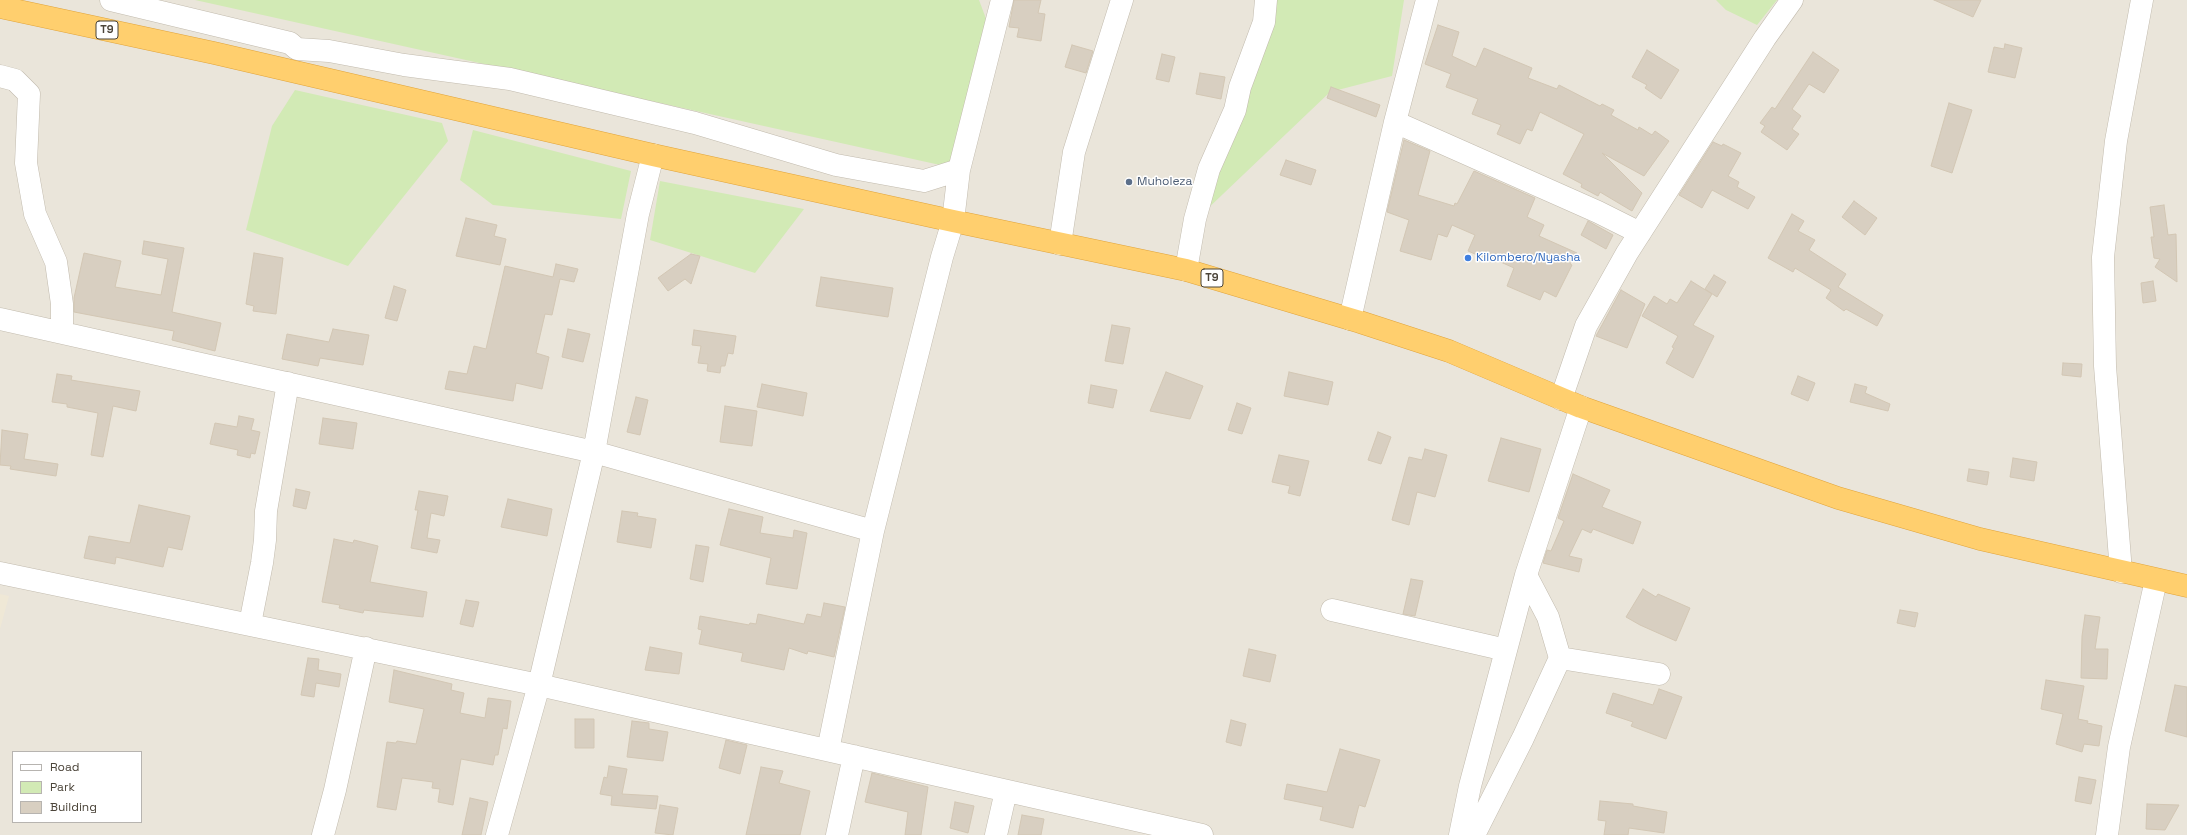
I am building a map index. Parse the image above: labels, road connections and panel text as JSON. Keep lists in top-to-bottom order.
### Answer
{
  "streets": {
    "highway": ["T9"]
  },
  "places": ["Muholeza", "Kilombero/Nyasha"],
  "legend": ["Road", "Park", "Building"]
}
